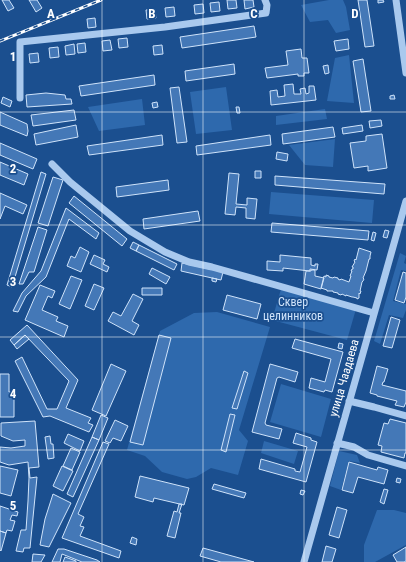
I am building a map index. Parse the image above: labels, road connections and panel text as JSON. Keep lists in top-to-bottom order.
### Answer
{
  "streets": {
    "street": ["улица Чаадаева"]
  },
  "parks": ["Сквер целинников"],
  "grid": {
    "columns": [
      "A",
      "B",
      "C",
      "D"
    ],
    "rows": [
      "1",
      "2",
      "3",
      "4",
      "5"
    ]
  }
}
